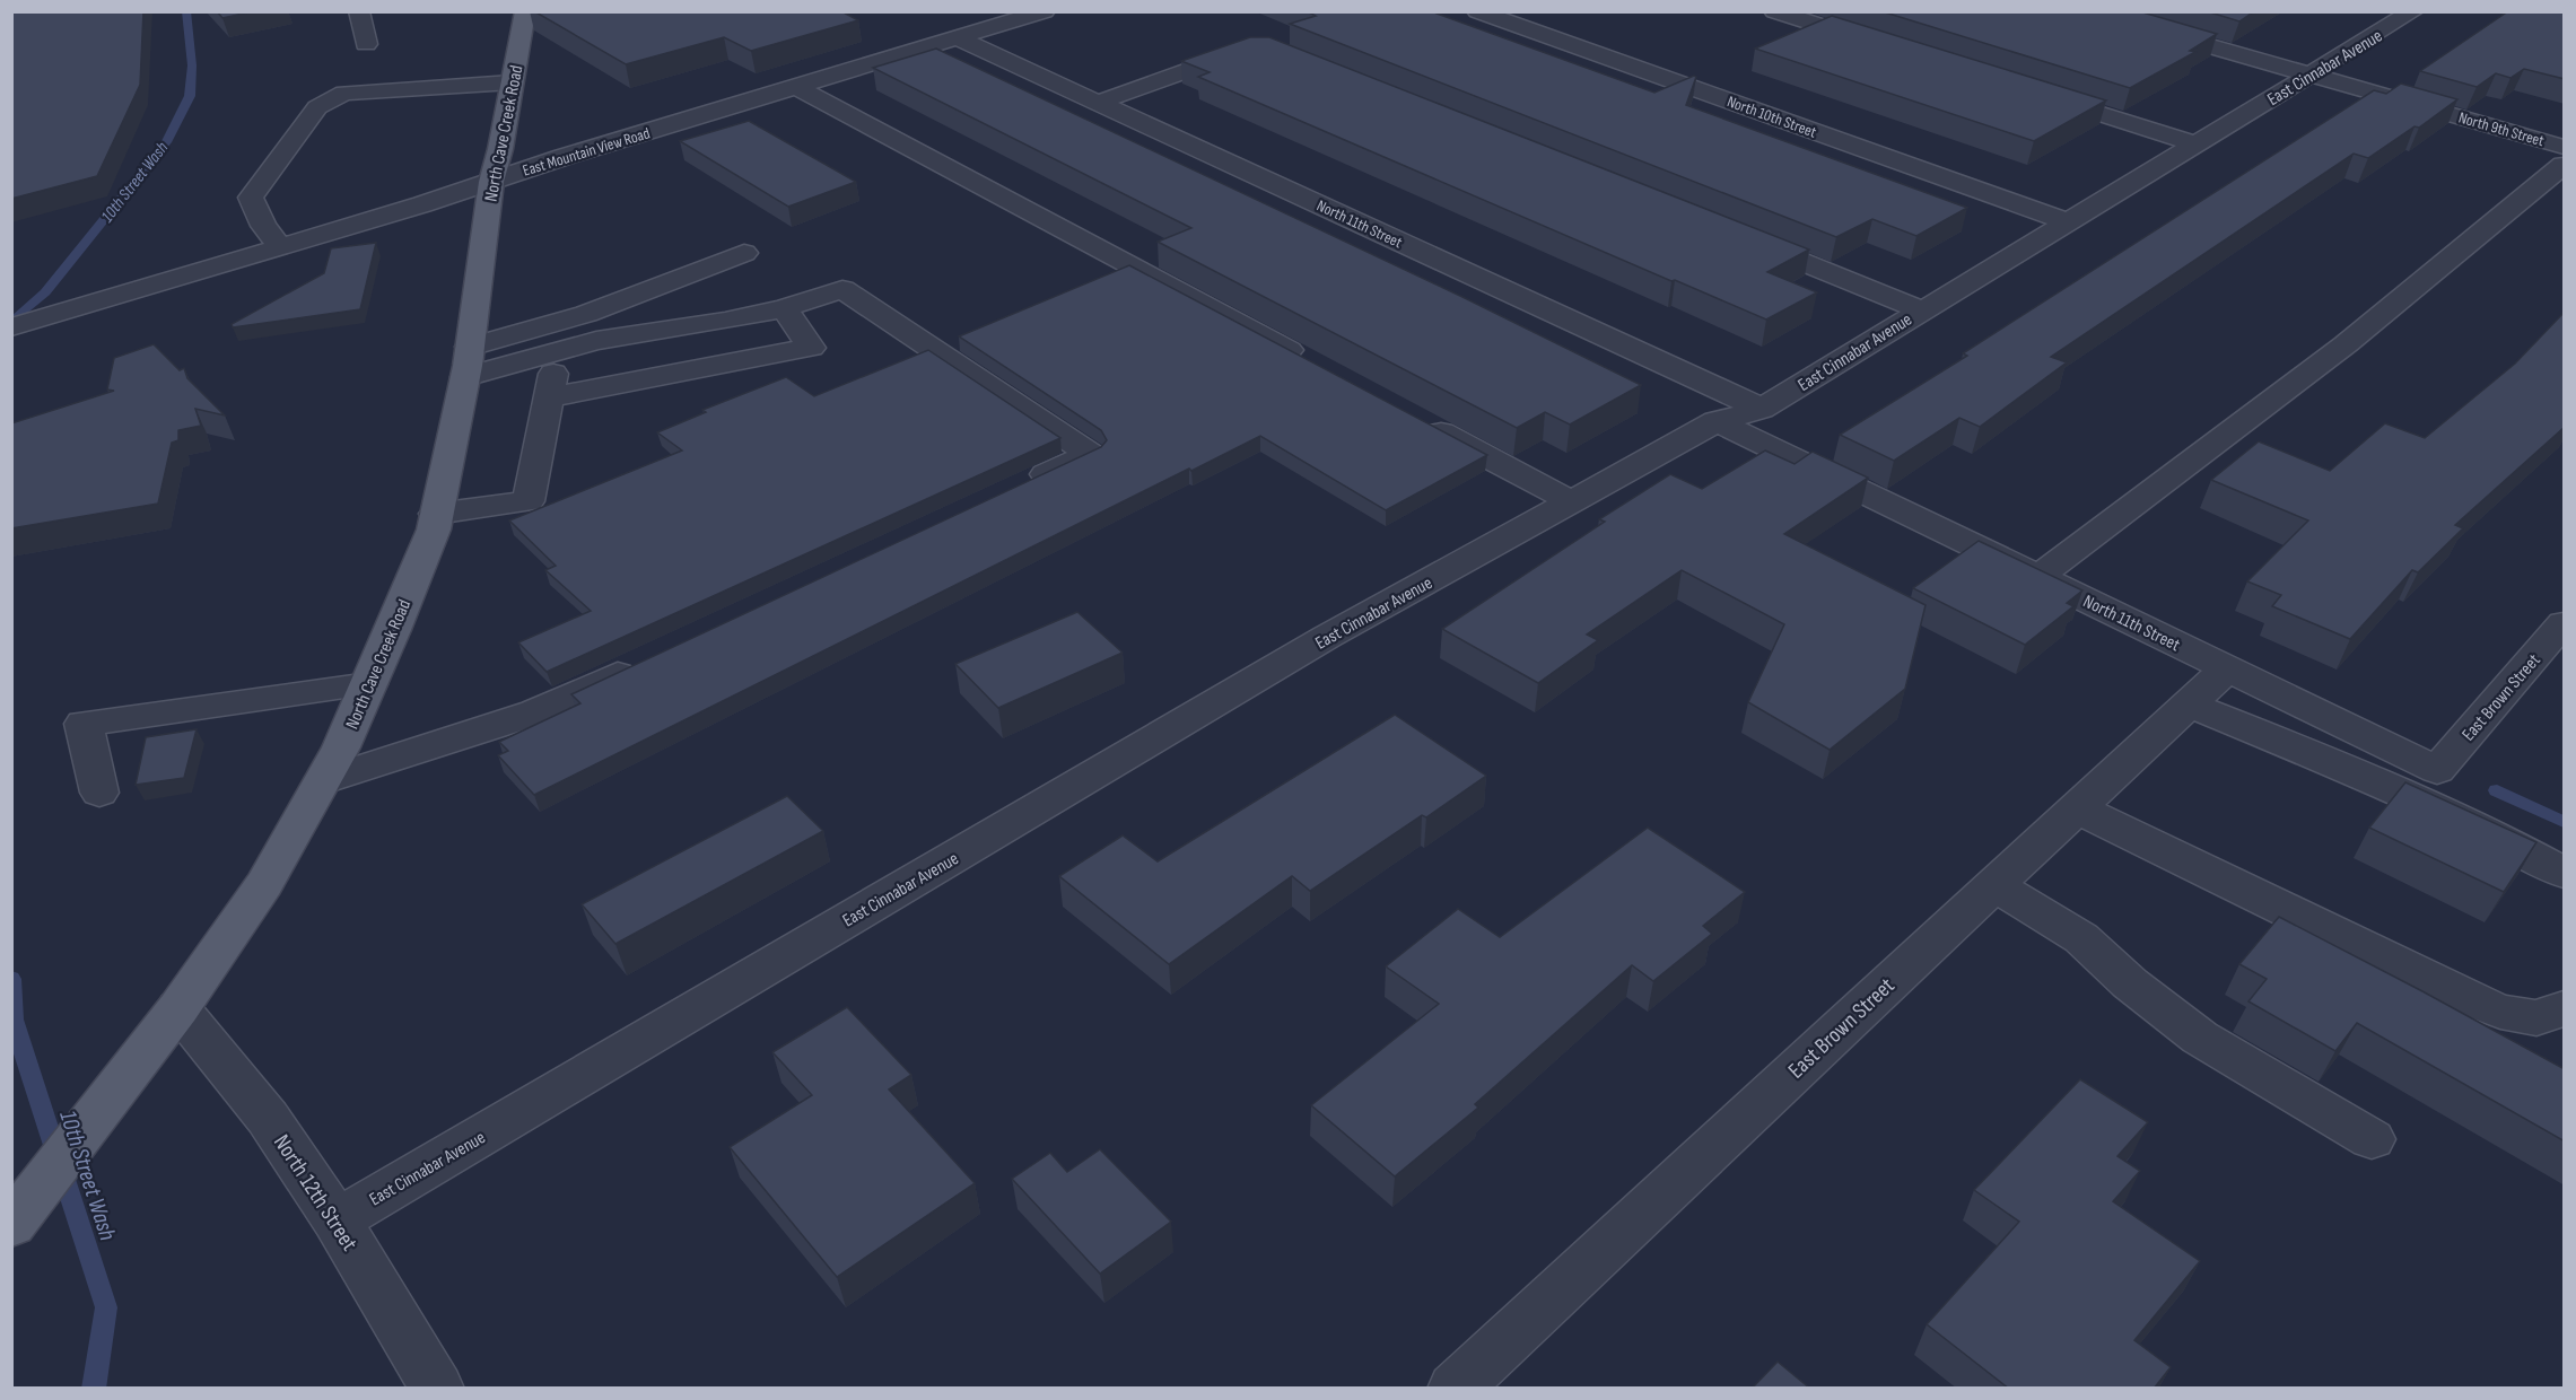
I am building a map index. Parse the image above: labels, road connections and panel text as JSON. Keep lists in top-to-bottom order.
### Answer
{
  "streets": {
    "main road": ["North Cave Creek Road"],
    "street": [
      "East Cinnabar Avenue",
      "North 10th Street",
      "North 9th Street",
      "East Mountain View Road",
      "North 11th Street",
      "East Brown Street",
      "North 12th Street"
    ]
  },
  "crossings": [
    ["East Cinnabar Avenue", "North 10th Street"],
    ["East Cinnabar Avenue", "North 9th Street"],
    ["East Cinnabar Avenue", "North 11th Street"],
    ["East Cinnabar Avenue", "North 12th Street"],
    ["North Cave Creek Road", "East Mountain View Road"],
    ["North Cave Creek Road", "North 12th Street"],
    ["East Mountain View Road", "North 11th Street"],
    ["North 11th Street", "East Brown Street"]
  ],
  "water": ["10th Street Wash"]
}
